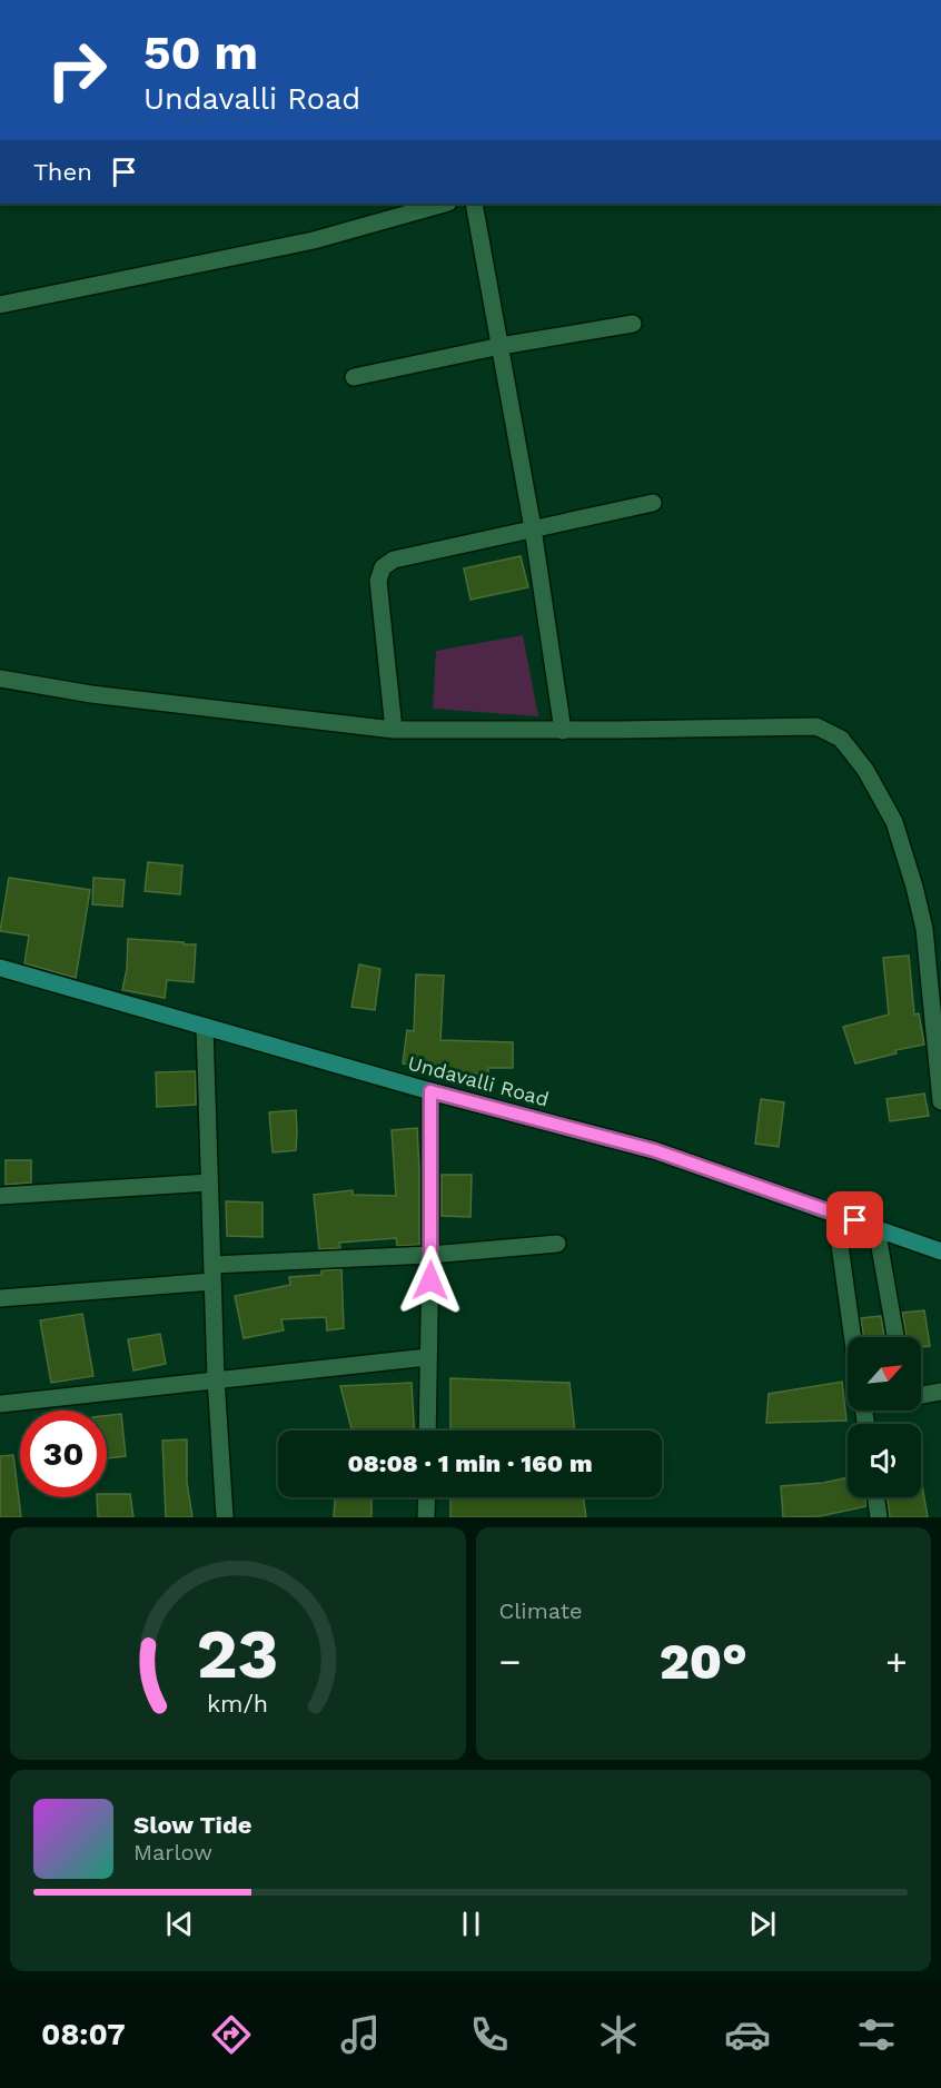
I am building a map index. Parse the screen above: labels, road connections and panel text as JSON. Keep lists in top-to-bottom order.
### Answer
{
  "streets": {
    "main road": ["Undavalli Road"]
  },
  "north": "top right",
  "page": {
    "turn": ["50 m", "Undavalli Road"],
    "then": "Then",
    "limit": "30",
    "trip": "08:08 · 1 min · 160 m",
    "tile": "Climate",
    "heat": ["−", "20°", "+"],
    "song": ["Slow Tide", "Marlow"],
    "tabs": "08:07",
    "gauge": ["23", "km/h"]
  }
}
